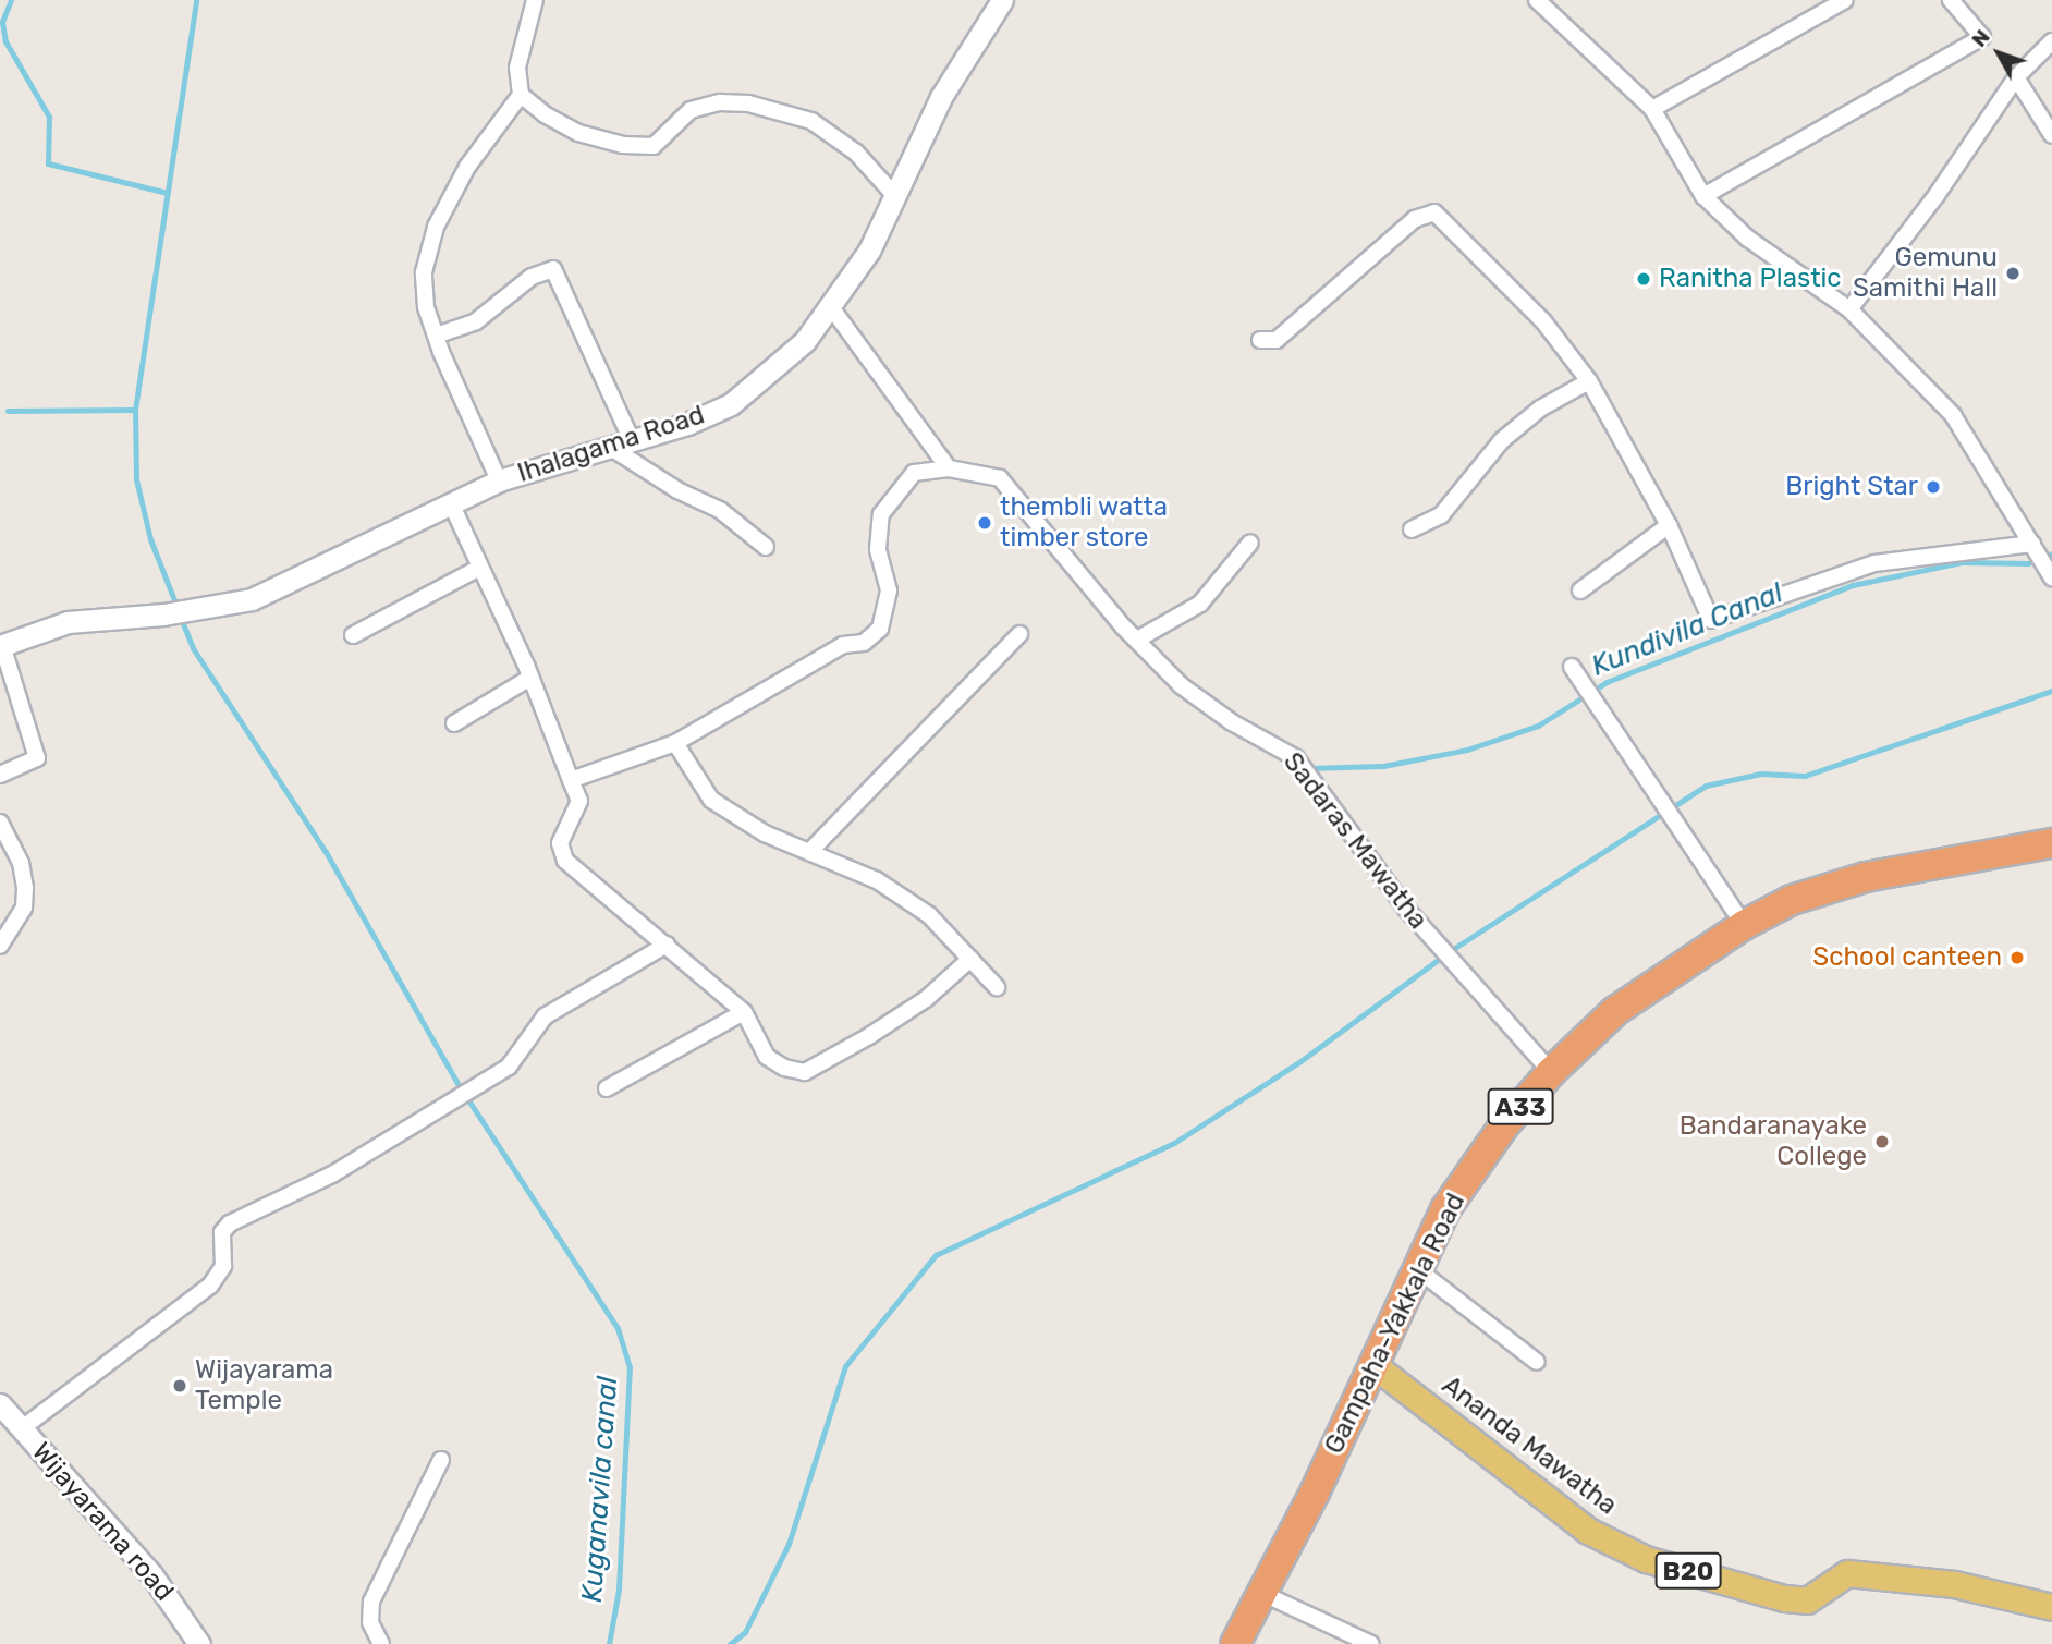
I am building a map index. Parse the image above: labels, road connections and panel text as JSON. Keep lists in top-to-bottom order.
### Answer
{
  "streets": {
    "highway": ["A33", "Gampaha-Yakkala Road"],
    "main road": ["Ananda Mawatha", "B20"],
    "street": ["Ihalagama Road", "Sadaras Mawatha", "Wijayarama road"]
  },
  "crossings": [
    ["Sadaras Mawatha", "Gampaha-Yakkala Road"],
    ["Gampaha-Yakkala Road", "Ananda Mawatha"]
  ],
  "water": ["Kundivila Canal", "Kuganavila canal"],
  "places": [
    "Gemunu Samithi Hall",
    "Ranitha Plastic",
    "Bright Star",
    "thembli watta timber store",
    "School canteen",
    "Bandaranayake College",
    "Wijayarama Temple"
  ],
  "north": "top left"
}
